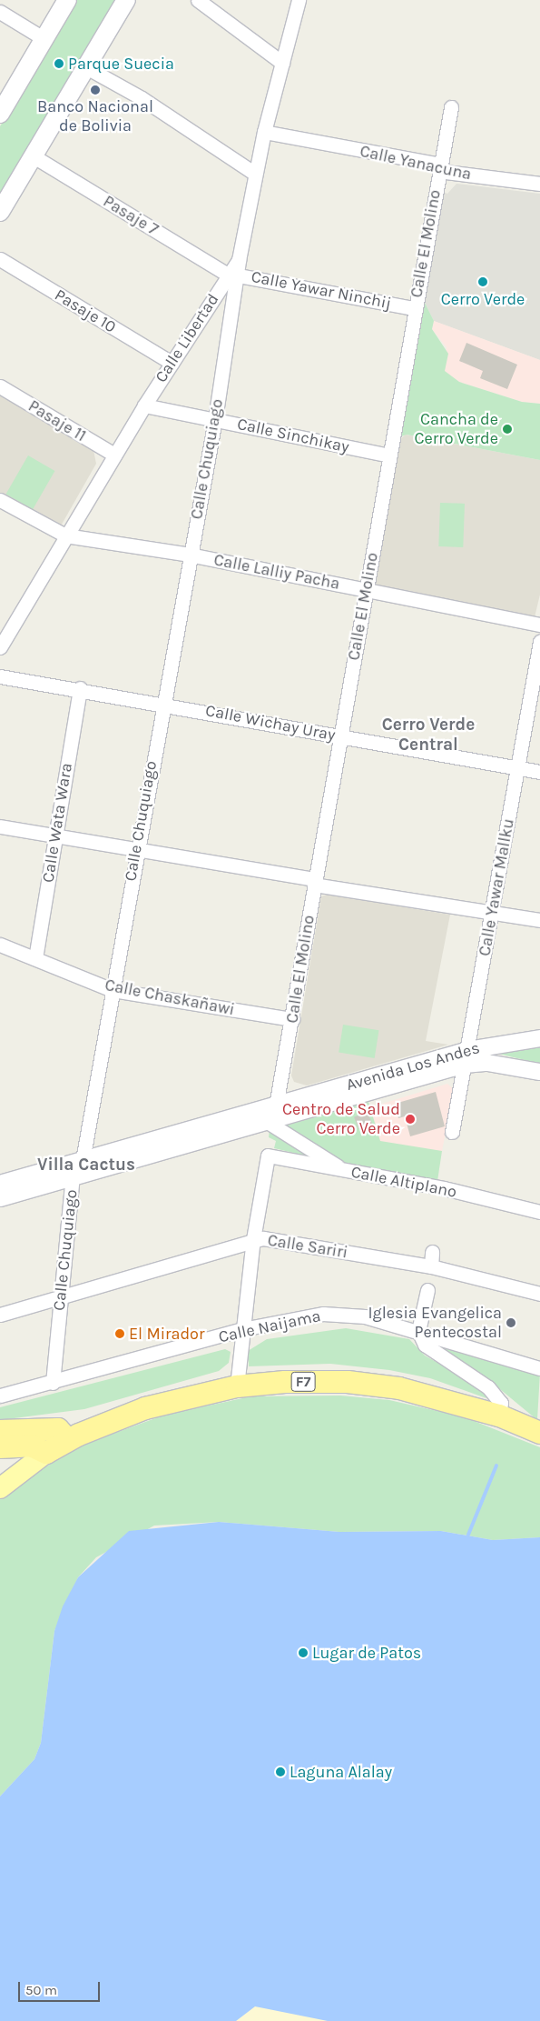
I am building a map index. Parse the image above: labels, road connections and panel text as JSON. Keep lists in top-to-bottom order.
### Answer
{
  "streets": {
    "highway": ["F7"],
    "street": [
      "Calle Yanacuna",
      "Pasaje 7",
      "Calle El Molino",
      "Calle Yawar Ninchij",
      "Pasaje 10",
      "Calle Libertad",
      "Pasaje 11",
      "Calle Sinchikay",
      "Calle Chuquiago",
      "Calle Lalliy Pacha",
      "Calle Wichay Uray",
      "Calle Wata Wara",
      "Calle Yawar Mallku",
      "Calle Chaskañawi",
      "Avenida Los Andes",
      "Calle Altiplano",
      "Calle Sariri",
      "Calle Naijama"
    ]
  },
  "crossings": [
    ["Calle Yanacuna", "Calle El Molino"],
    ["Calle Yanacuna", "Calle Libertad"],
    ["Pasaje 7", "Calle Yawar Ninchij"],
    ["Pasaje 7", "Calle Libertad"],
    ["Pasaje 7", "Calle Chuquiago"],
    ["Calle El Molino", "Calle Yawar Ninchij"],
    ["Calle El Molino", "Calle Sinchikay"],
    ["Calle El Molino", "Calle Lalliy Pacha"],
    ["Calle El Molino", "Calle Wichay Uray"],
    ["Calle El Molino", "Calle Chaskañawi"],
    ["Calle El Molino", "Avenida Los Andes"],
    ["Calle Yawar Ninchij", "Calle Libertad"],
    ["Calle Yawar Ninchij", "Calle Chuquiago"],
    ["Pasaje 10", "Calle Libertad"],
    ["Calle Libertad", "Pasaje 11"],
    ["Calle Libertad", "Calle Sinchikay"],
    ["Calle Libertad", "Calle Chuquiago"],
    ["Calle Libertad", "Calle Lalliy Pacha"],
    ["Calle Sinchikay", "Calle Chuquiago"],
    ["Calle Chuquiago", "Calle Lalliy Pacha"],
    ["Calle Chuquiago", "Calle Wichay Uray"],
    ["Calle Chuquiago", "Calle Chaskañawi"],
    ["Calle Chuquiago", "Avenida Los Andes"],
    ["Calle Chuquiago", "Calle Sariri"],
    ["Calle Chuquiago", "Calle Naijama"],
    ["Calle Wichay Uray", "Calle Wata Wara"],
    ["Calle Wichay Uray", "Calle Yawar Mallku"],
    ["Calle Wata Wara", "Calle Chaskañawi"],
    ["Calle Yawar Mallku", "Avenida Los Andes"],
    ["Calle Altiplano", "Calle Sariri"]
  ],
  "districts": ["Cerro Verde Central", "Villa Cactus"],
  "places": [
    "Parque Suecia",
    "Banco Nacional de Bolivia",
    "Cerro Verde",
    "Cancha de Cerro Verde",
    "Centro de Salud Cerro Verde",
    "Iglesia Evangelica Pentecostal",
    "El Mirador",
    "Lugar de Patos",
    "Laguna Alalay"
  ],
  "scale_bar": "50 m"
}
